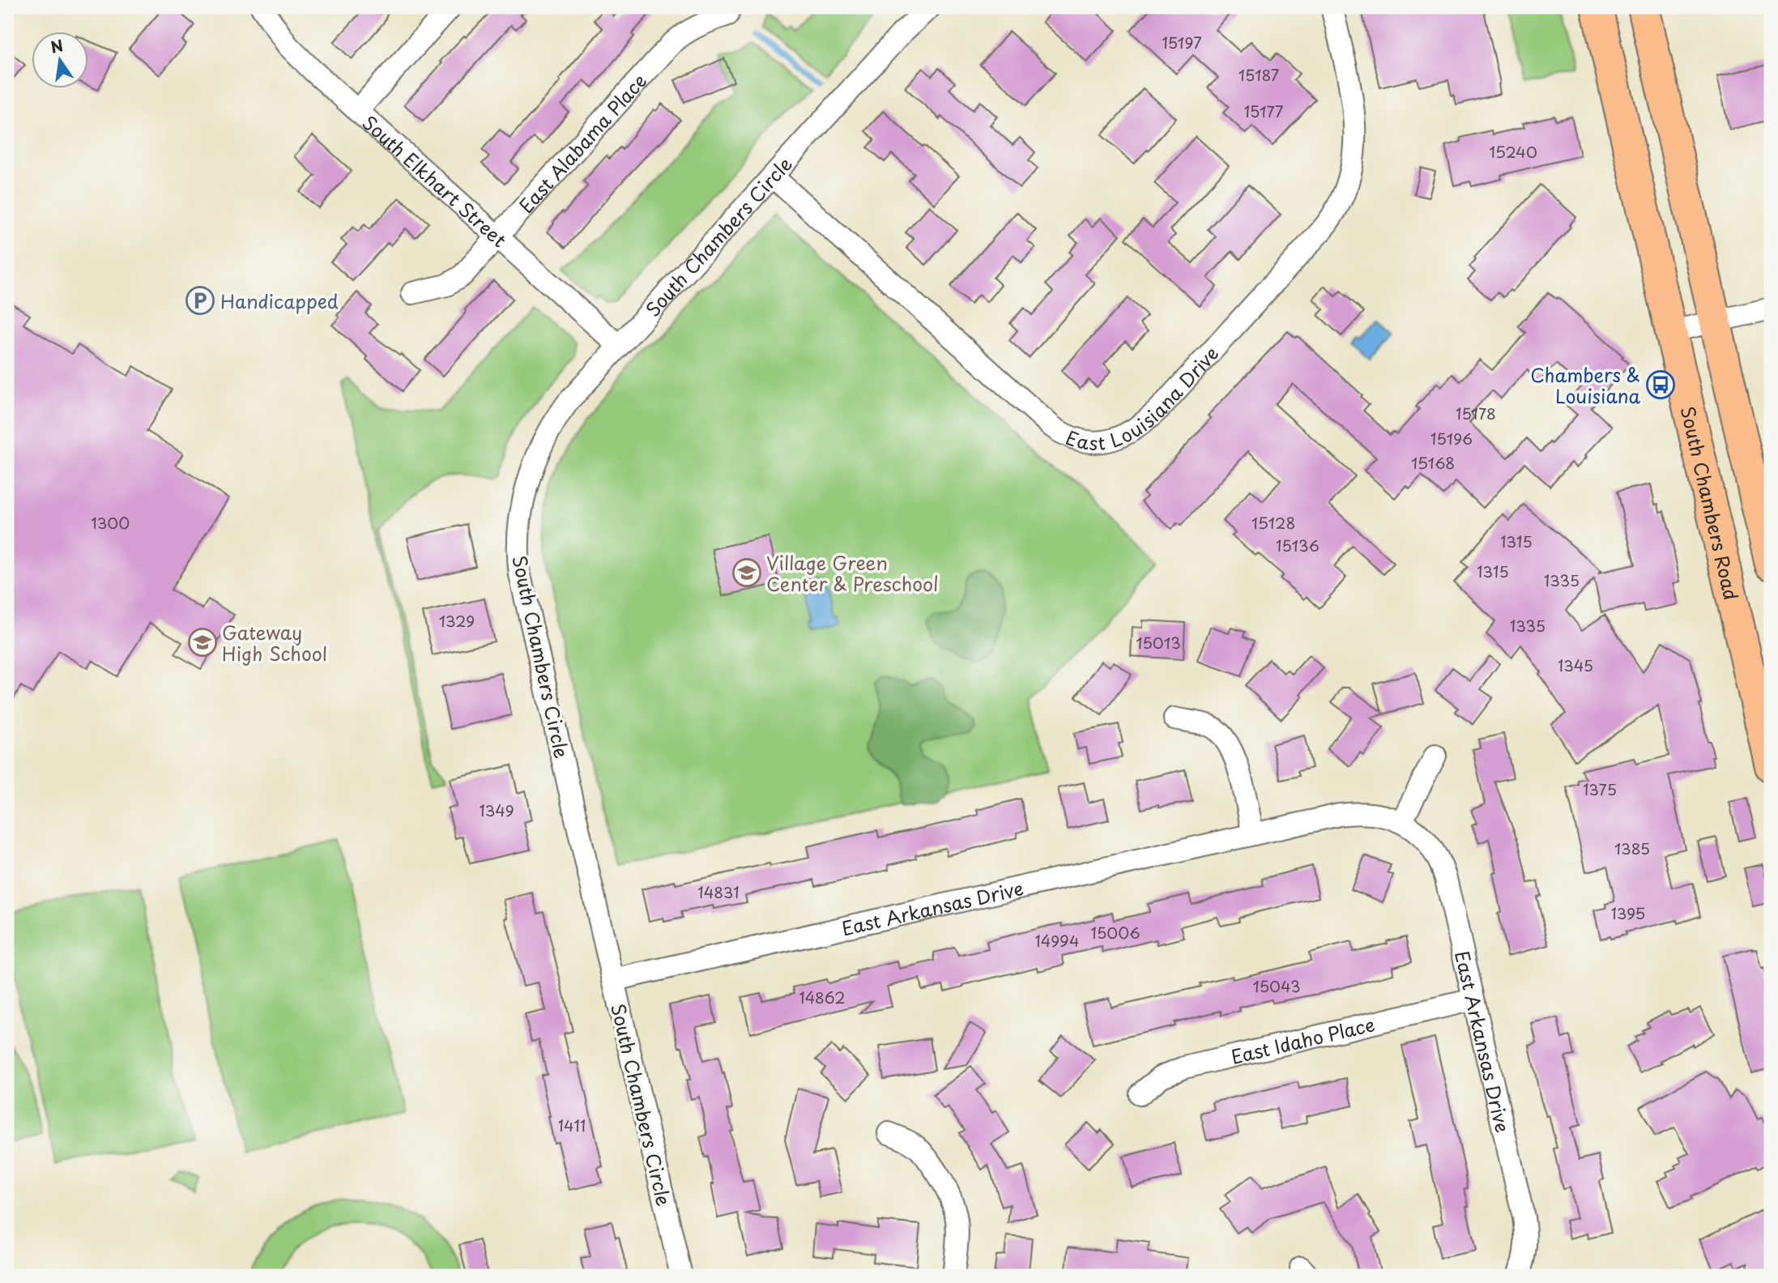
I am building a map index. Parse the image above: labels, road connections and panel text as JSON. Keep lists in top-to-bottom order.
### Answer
{
  "streets": {
    "main road": ["South Chambers Road"],
    "street": [
      "East Alabama Place",
      "South Elkhart Street",
      "South Chambers Circle",
      "East Louisiana Drive",
      "East Arkansas Drive",
      "East Idaho Place"
    ]
  },
  "crossings": [
    ["East Alabama Place", "South Elkhart Street"],
    ["South Elkhart Street", "South Chambers Circle"],
    ["South Chambers Circle", "East Louisiana Drive"],
    ["South Chambers Circle", "East Arkansas Drive"],
    ["East Arkansas Drive", "East Idaho Place"]
  ],
  "places": {
    "parking": ["Handicapped"],
    "bus stop": ["Chambers & Louisiana"],
    "school or university": ["Village Green Center & Preschool", "Gateway High School"]
  },
  "house_numbers": [
    "15197",
    "15187",
    "15177",
    "15240",
    "15178",
    "15196",
    "15168",
    "1300",
    "15128",
    "1315",
    "15136",
    "1315",
    "1335",
    "1329",
    "1335",
    "15013",
    "1345",
    "1375",
    "1349",
    "1385",
    "14831",
    "1395",
    "15006",
    "14994",
    "15043",
    "14862",
    "1411"
  ],
  "north": "top"
}
